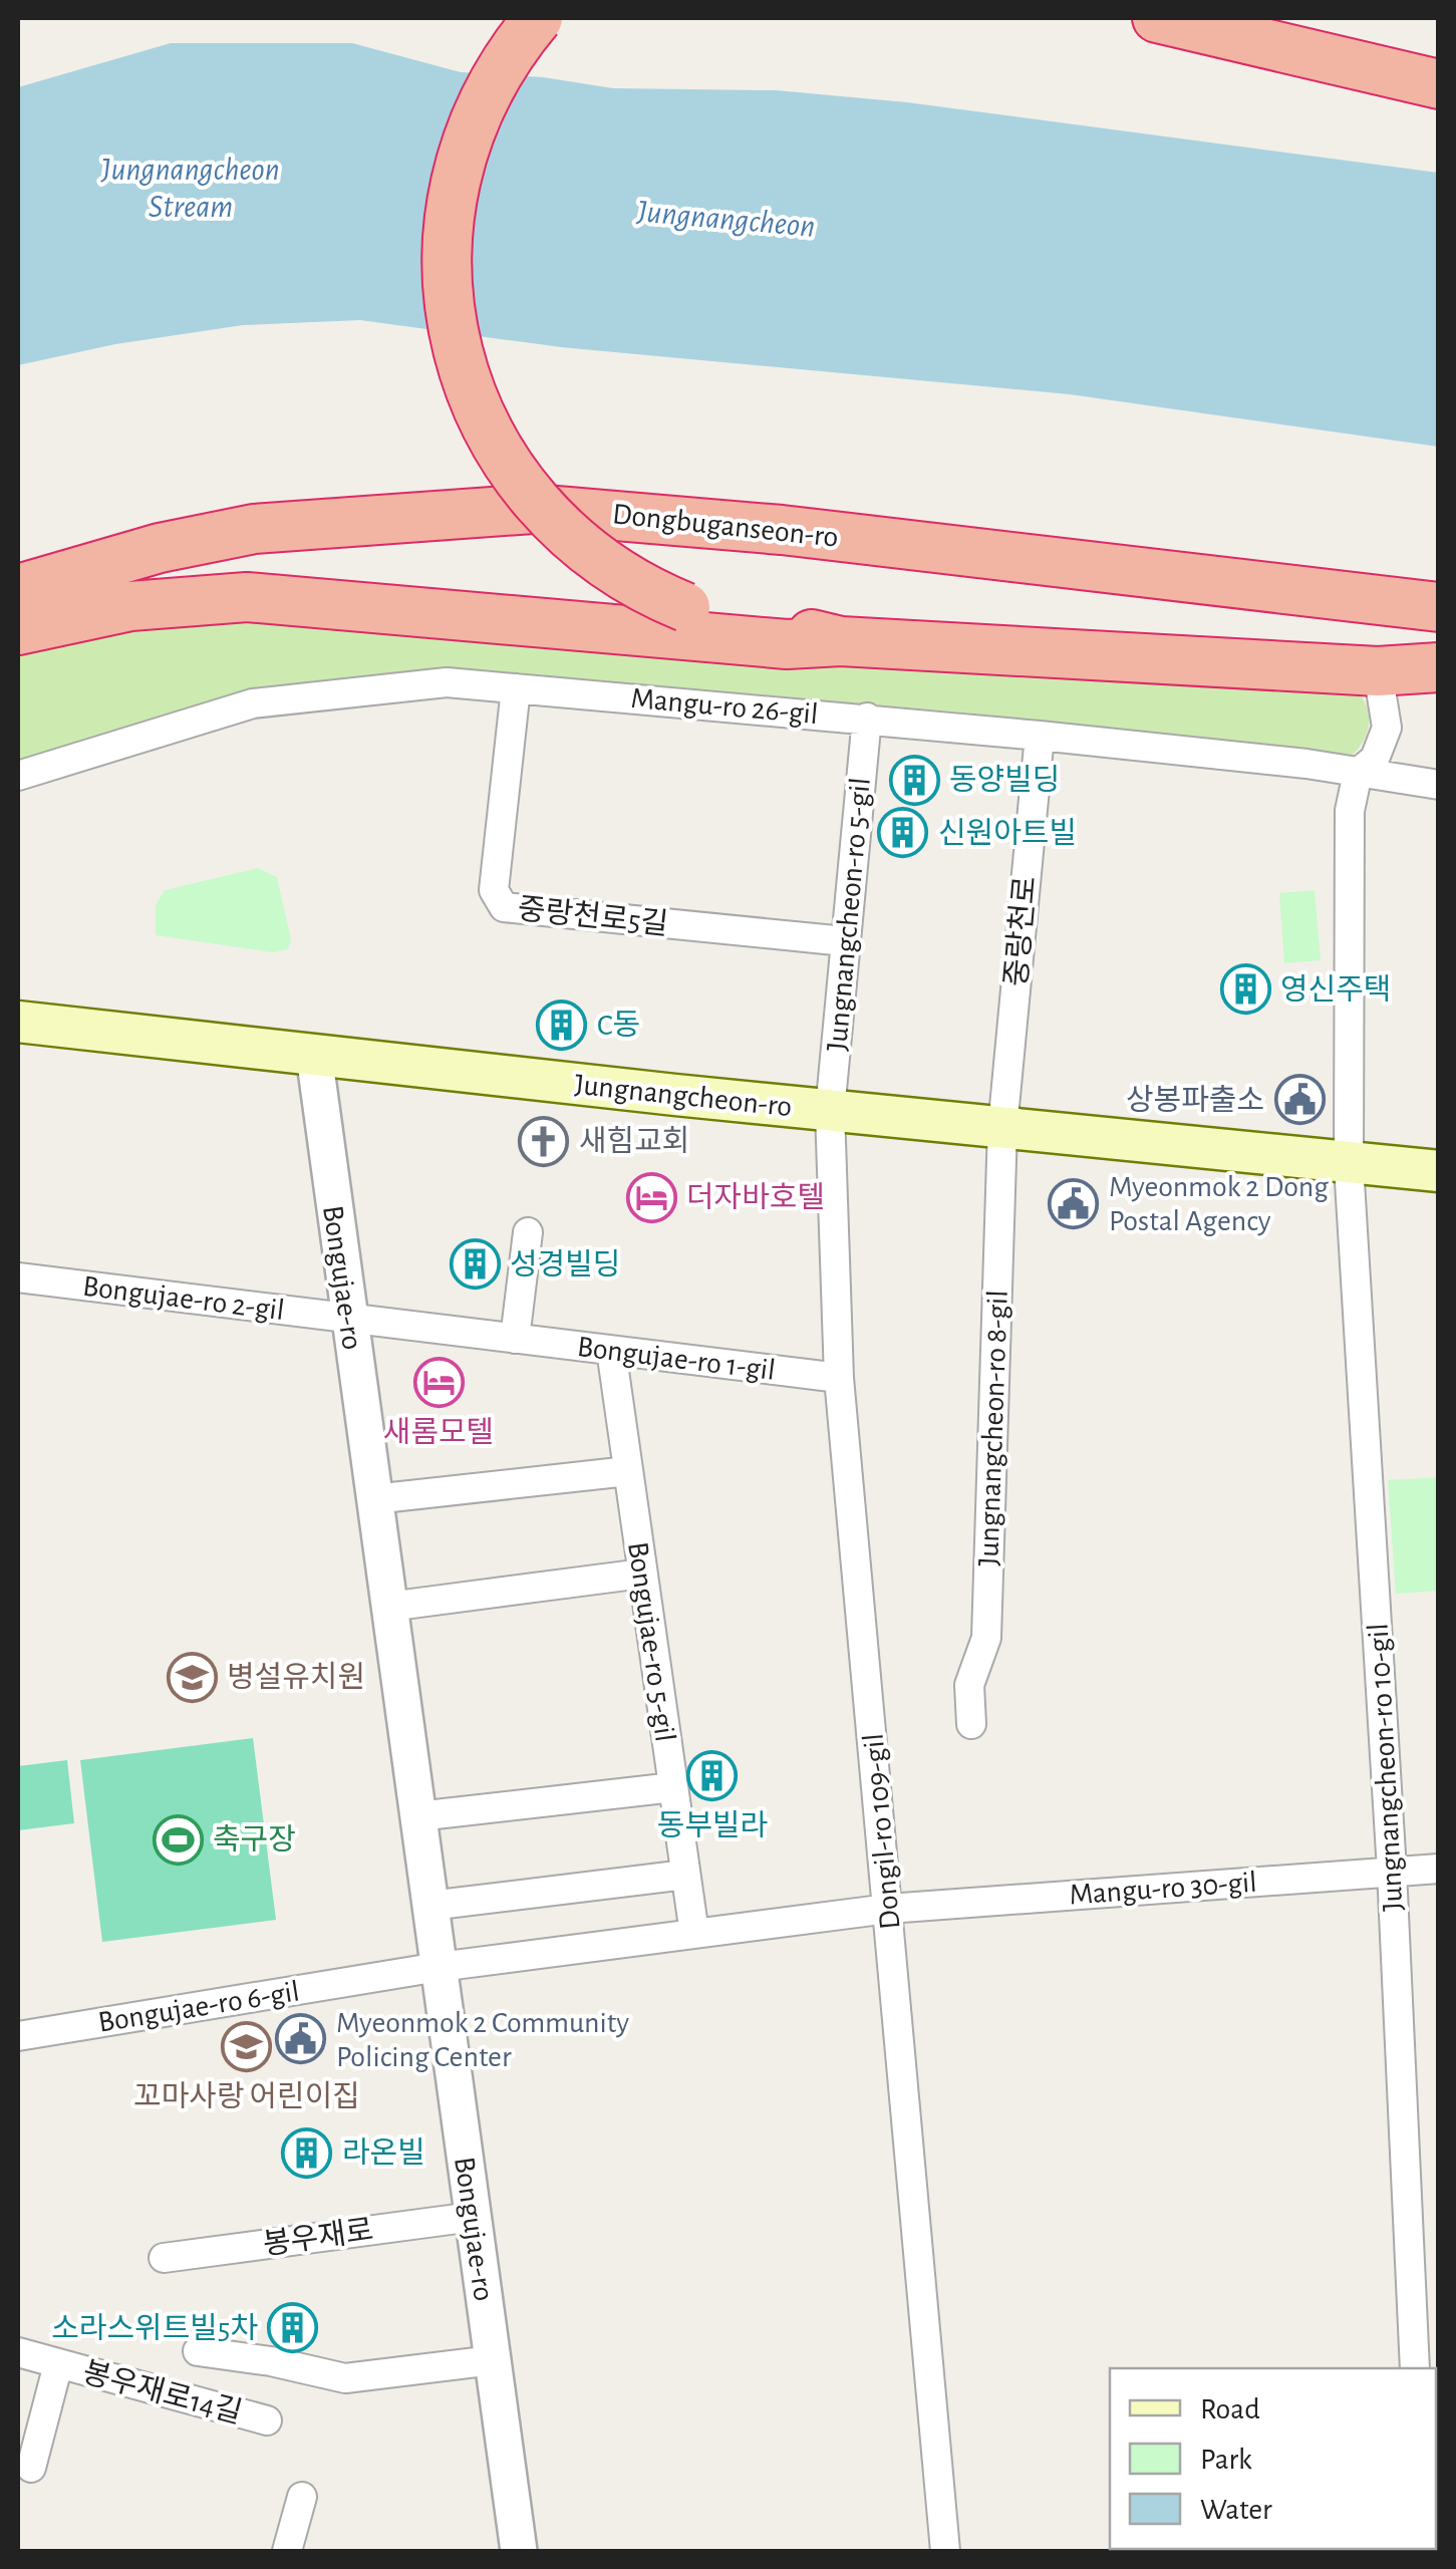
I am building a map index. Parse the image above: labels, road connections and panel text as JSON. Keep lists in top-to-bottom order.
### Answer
{
  "streets": {
    "highway": ["Dongbuganseon-ro"],
    "main road": ["Jungnangcheon-ro"],
    "street": [
      "Mangu-ro 26-gil",
      "Jungnangcheon-ro 5-gil",
      "중랑천로5길",
      "중랑천로",
      "Bongujae-ro",
      "Bongujae-ro 2-gil",
      "Bongujae-ro 1-gil",
      "Jungnangcheon-ro 8-gil",
      "Bongujae-ro 5-gil",
      "Jungnangcheon-ro 10-gil",
      "Dongil-ro 109-gil",
      "Mangu-ro 30-gil",
      "Bongujae-ro 6-gil",
      "봉우재로",
      "봉우재로14길"
    ]
  },
  "crossings": [
    ["Mangu-ro 26-gil", "Jungnangcheon-ro 5-gil"],
    ["Mangu-ro 26-gil", "중랑천로5길"],
    ["Mangu-ro 26-gil", "중랑천로"],
    ["Jungnangcheon-ro 5-gil", "중랑천로5길"],
    ["Jungnangcheon-ro 5-gil", "Jungnangcheon-ro"],
    ["Jungnangcheon-ro 5-gil", "Dongil-ro 109-gil"],
    ["중랑천로", "Jungnangcheon-ro"],
    ["중랑천로", "Jungnangcheon-ro 8-gil"],
    ["Jungnangcheon-ro", "Bongujae-ro"],
    ["Jungnangcheon-ro", "Jungnangcheon-ro 8-gil"],
    ["Jungnangcheon-ro", "Jungnangcheon-ro 10-gil"],
    ["Jungnangcheon-ro", "Dongil-ro 109-gil"],
    ["Bongujae-ro", "Bongujae-ro 2-gil"],
    ["Bongujae-ro", "Bongujae-ro 1-gil"],
    ["Bongujae-ro", "Bongujae-ro 6-gil"],
    ["Bongujae-ro", "봉우재로"],
    ["Bongujae-ro 2-gil", "Bongujae-ro 1-gil"],
    ["Bongujae-ro 1-gil", "Bongujae-ro 5-gil"],
    ["Bongujae-ro 1-gil", "Dongil-ro 109-gil"],
    ["Jungnangcheon-ro 10-gil", "Mangu-ro 30-gil"],
    ["Dongil-ro 109-gil", "Mangu-ro 30-gil"]
  ],
  "water": ["Jungnangcheon Stream", "Jungnangcheon"],
  "places": {
    "building": [
      "동양빌딩",
      "신원아트빌",
      "영신주택",
      "C동",
      "성경빌딩",
      "동부빌라",
      "라온빌",
      "소라스위트빌5차"
    ],
    "public building": ["상봉파출소", "Myeonmok 2 Dong Postal Agency", "Myeonmok 2 Community Policing Center"],
    "church": ["새힘교회"],
    "hotel": ["더자바호텔", "새롬모텔"],
    "school or university": ["병설유치원", "꼬마사랑 어린이집"],
    "sports": ["축구장"]
  },
  "legend": ["Road", "Park", "Water"]
}
